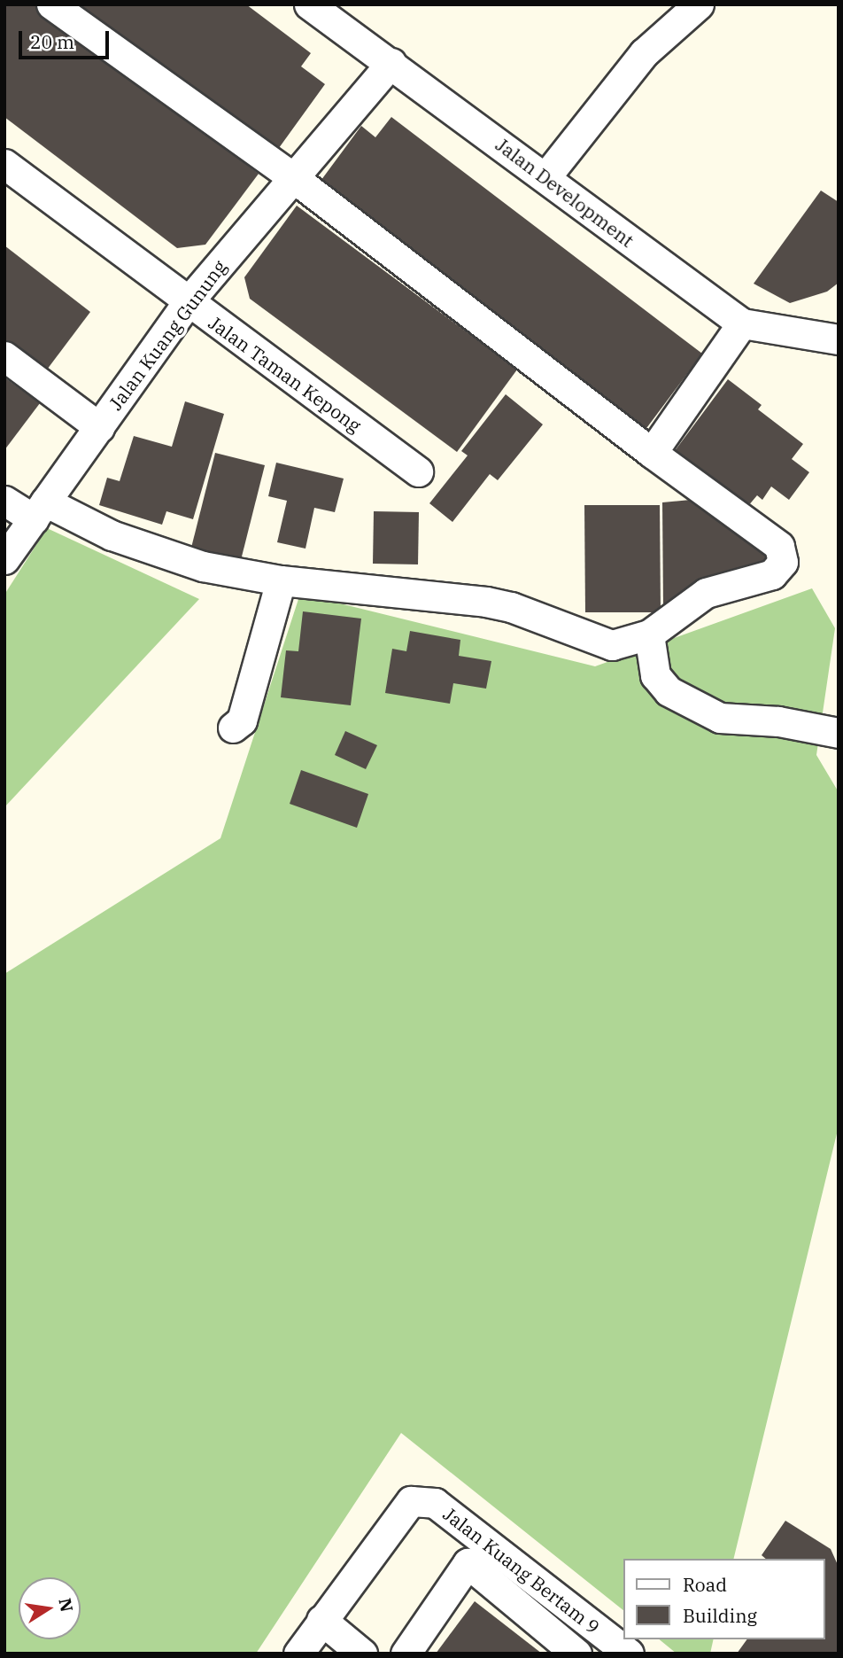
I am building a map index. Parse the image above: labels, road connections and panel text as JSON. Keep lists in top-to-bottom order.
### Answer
{
  "streets": {
    "street": [
      "Jalan Development",
      "Jalan Kuang Gunung",
      "Jalan Taman Kepong",
      "Jalan Kuang Bertam 9"
    ]
  },
  "crossings": [
    ["Jalan Development", "Jalan Kuang Gunung"],
    ["Jalan Kuang Gunung", "Jalan Taman Kepong"]
  ],
  "legend": ["Road", "Building"],
  "scale_bar": "20 m",
  "north": "right"
}
